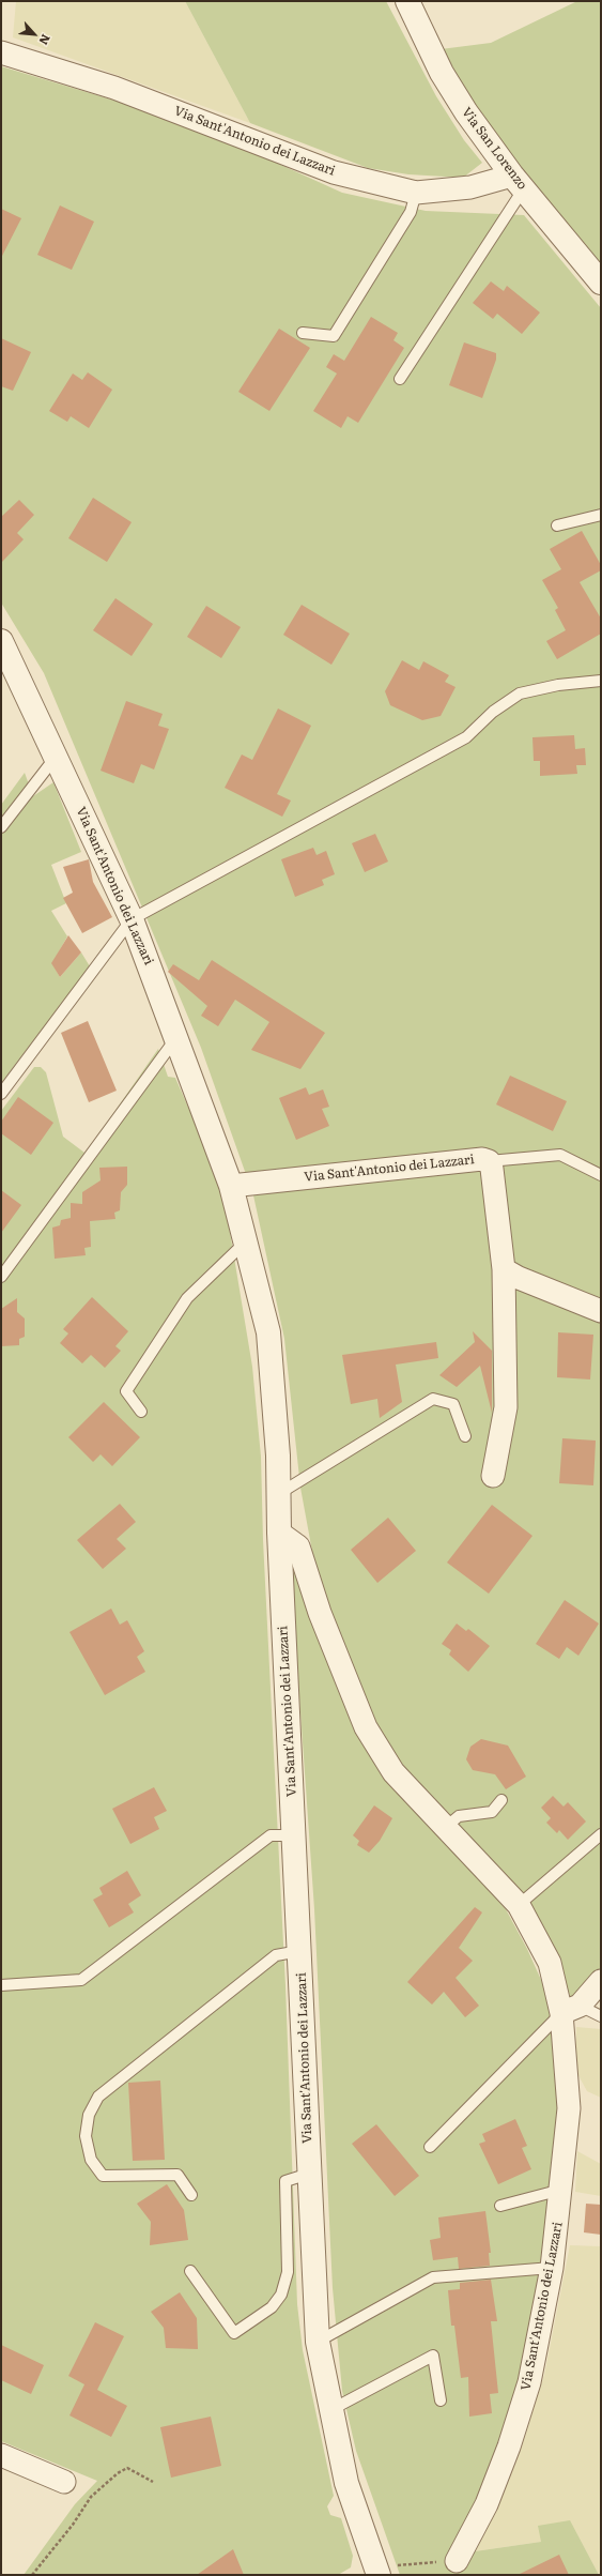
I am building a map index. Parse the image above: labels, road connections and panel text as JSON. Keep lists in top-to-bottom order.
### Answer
{
  "streets": {
    "street": ["Via Sant'Antonio dei Lazzari", "Via San Lorenzo"]
  },
  "crossings": [
    ["Via Sant'Antonio dei Lazzari", "Via San Lorenzo"]
  ],
  "north": "bottom right"
}
